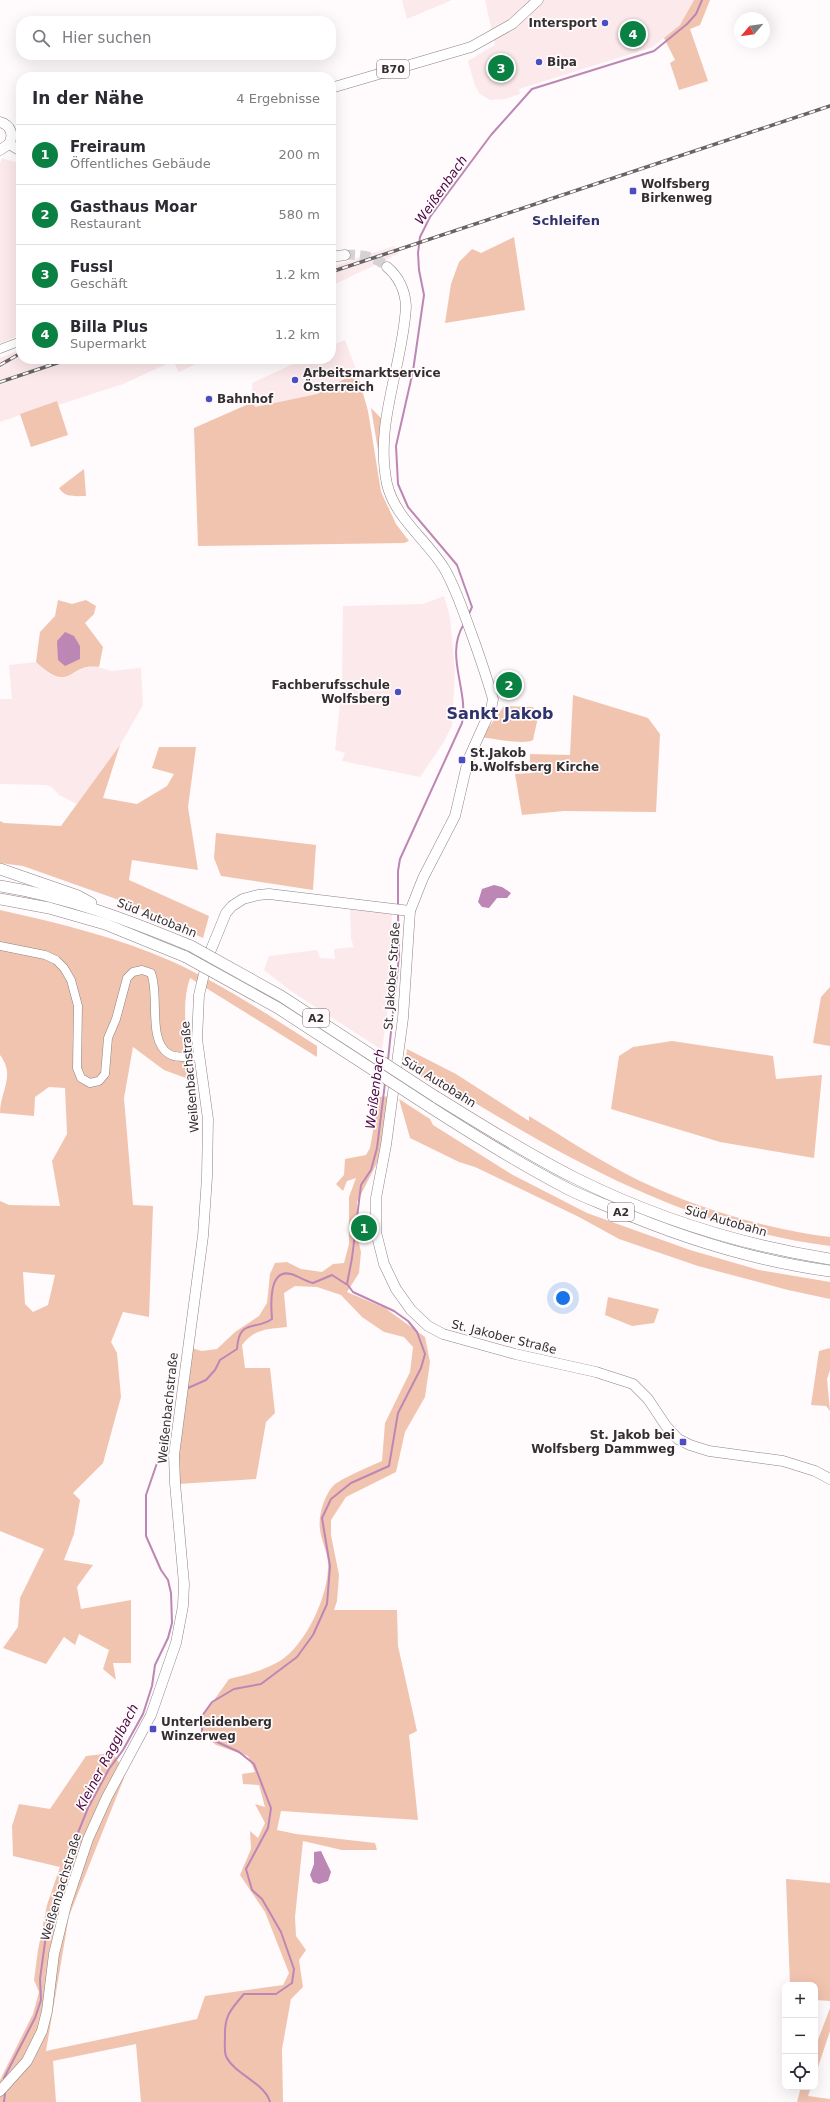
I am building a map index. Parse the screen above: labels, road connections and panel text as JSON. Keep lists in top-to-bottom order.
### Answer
{
  "streets": {
    "highway": ["Süd Autobahn", "A2"],
    "main road": ["B70", "St. Jakober Straße", "Weißenbachstraße"]
  },
  "crossings": [
    ["St. Jakober Straße", "Weißenbachstraße"]
  ],
  "districts": ["Schleifen", "Sankt Jakob"],
  "water": ["Weißenbach", "Kleiner Ragglbach"],
  "places": {
    "other": [
      "Intersport",
      "Bipa",
      "Arbeitsmarktservice Österreich",
      "Bahnhof",
      "Fachberufsschule Wolfsberg"
    ],
    "transit": [
      "Wolfsberg Birkenweg",
      "St.Jakob b.Wolfsberg Kirche",
      "St. Jakob bei Wolfsberg Dammweg",
      "Unterleidenberg Winzerweg"
    ]
  },
  "north": "bottom left",
  "page": {
    "search": "Hier suchen",
    "pins": [
      "4",
      "3",
      "2",
      "1"
    ],
    "heading": ["In der Nähe", "4 Ergebnisse"],
    "list": [
      {
        "mark": "1",
        "name": "Freiraum",
        "note": "Öffentliches Gebäude",
        "value": "200 m"
      },
      {
        "mark": "2",
        "name": "Gasthaus Moar",
        "note": "Restaurant",
        "value": "580 m"
      },
      {
        "mark": "3",
        "name": "Fussl",
        "note": "Geschäft",
        "value": "1.2 km"
      },
      {
        "mark": "4",
        "name": "Billa Plus",
        "note": "Supermarkt",
        "value": "1.2 km"
      }
    ],
    "map_buttons": ["+", "−"]
  }
}
